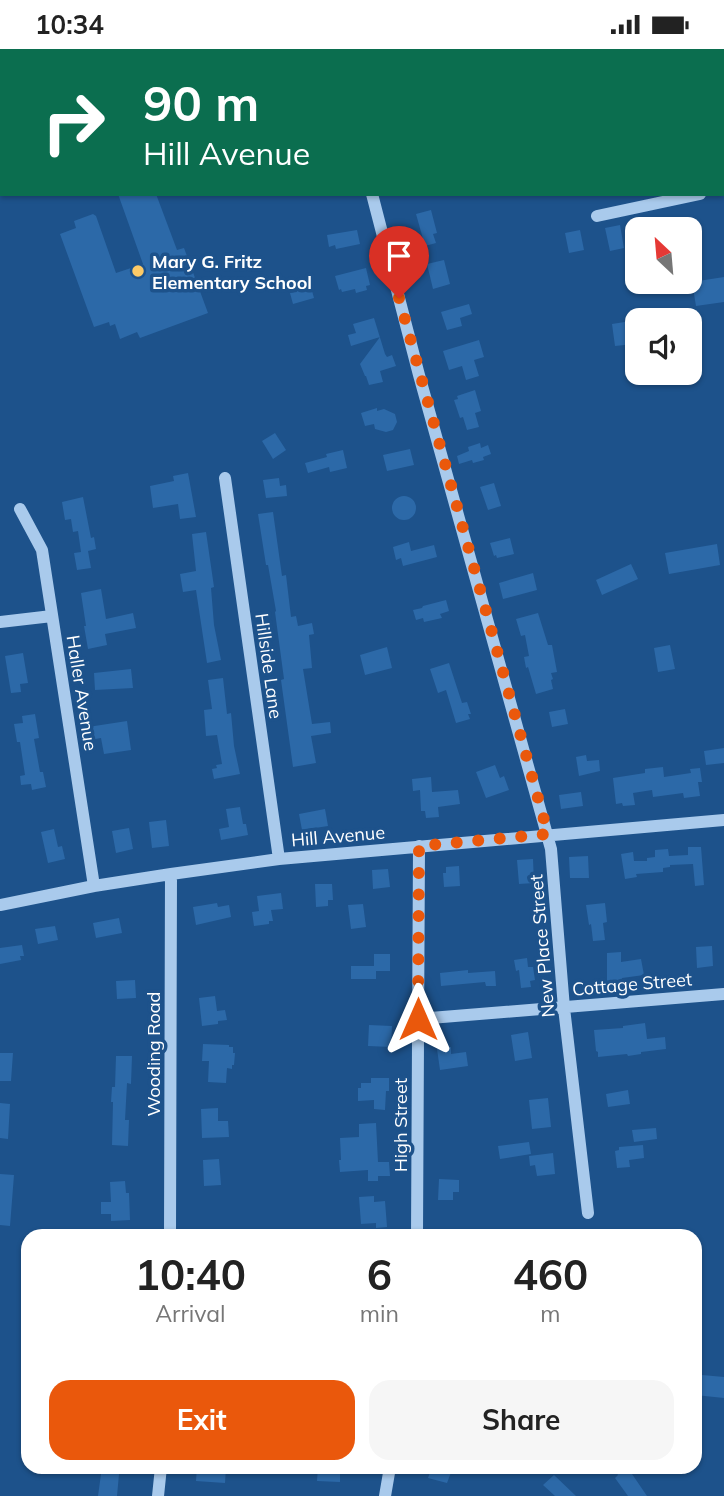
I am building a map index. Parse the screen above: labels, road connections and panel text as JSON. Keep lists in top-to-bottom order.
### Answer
{
  "streets": {
    "street": [
      "Hillside Lane",
      "Haller Avenue",
      "Hill Avenue",
      "New Place Street",
      "Cottage Street",
      "Wooding Road",
      "High Street"
    ]
  },
  "crossings": [
    ["Hillside Lane", "Hill Avenue"],
    ["Haller Avenue", "Hill Avenue"],
    ["Hill Avenue", "New Place Street"],
    ["Hill Avenue", "Wooding Road"],
    ["Hill Avenue", "High Street"],
    ["New Place Street", "Cottage Street"],
    ["Cottage Street", "High Street"]
  ],
  "places": ["Mary G. Fritz Elementary School"],
  "north": "top left",
  "page": {
    "status": "10:34",
    "turn": ["90 m", "Hill Avenue"],
    "eta": [
      "10:40",
      "Arrival",
      "6",
      "min",
      "460",
      "m"
    ],
    "buttons": ["Exit", "Share"]
  }
}
